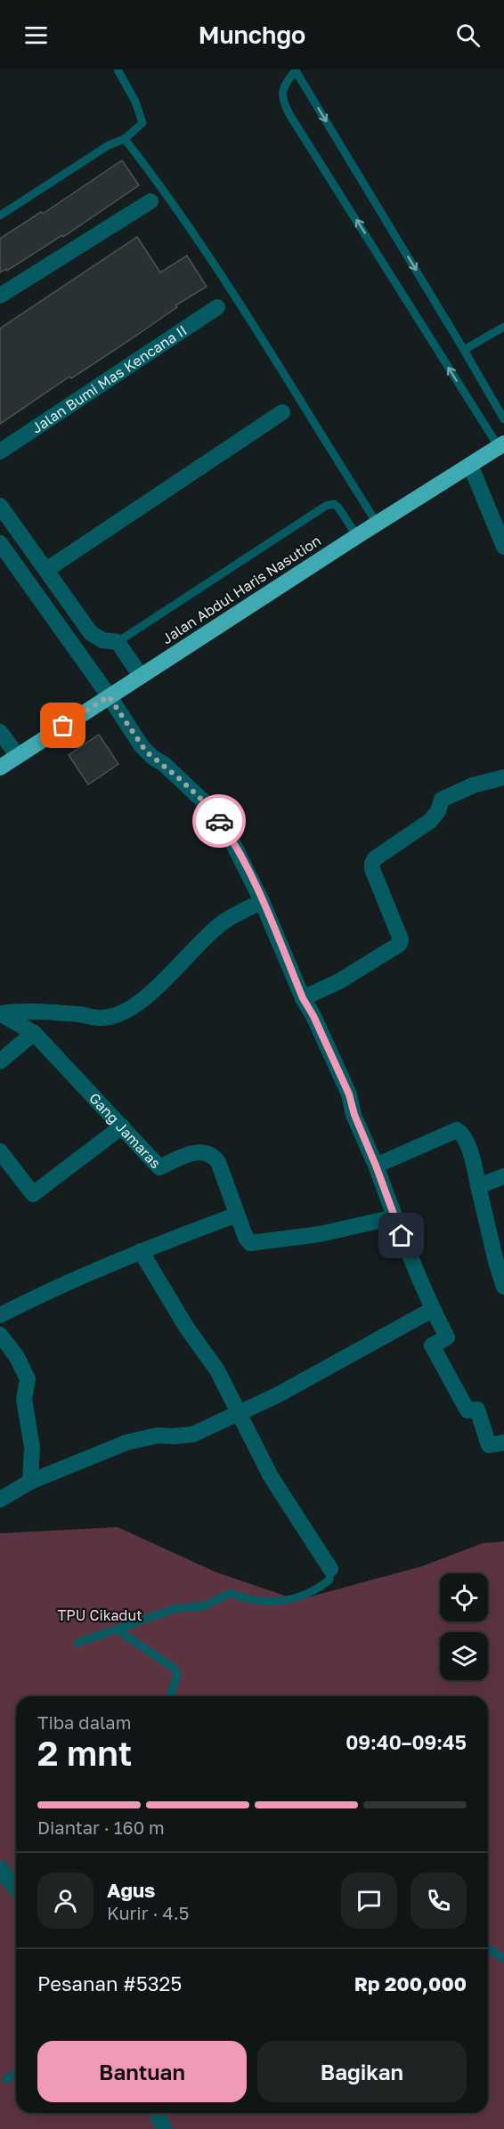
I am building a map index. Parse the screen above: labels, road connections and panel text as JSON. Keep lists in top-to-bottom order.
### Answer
{
  "streets": {
    "highway": ["Jalan Abdul Haris Nasution"],
    "street": ["Jalan Bumi Mas Kencana II", "Gang Jamaras"]
  },
  "parks": ["TPU Cikadut"],
  "page": {
    "header": "Munchgo",
    "heading": ["2 mnt", "Tiba dalam", "09:40–09:45"],
    "panel": [
      "Agus",
      "Kurir · 4.5",
      "Pesanan #5325",
      "Rp 200,000"
    ],
    "bar": "Diantar · 160 m",
    "buttons": ["Bantuan", "Bagikan"]
  }
}
